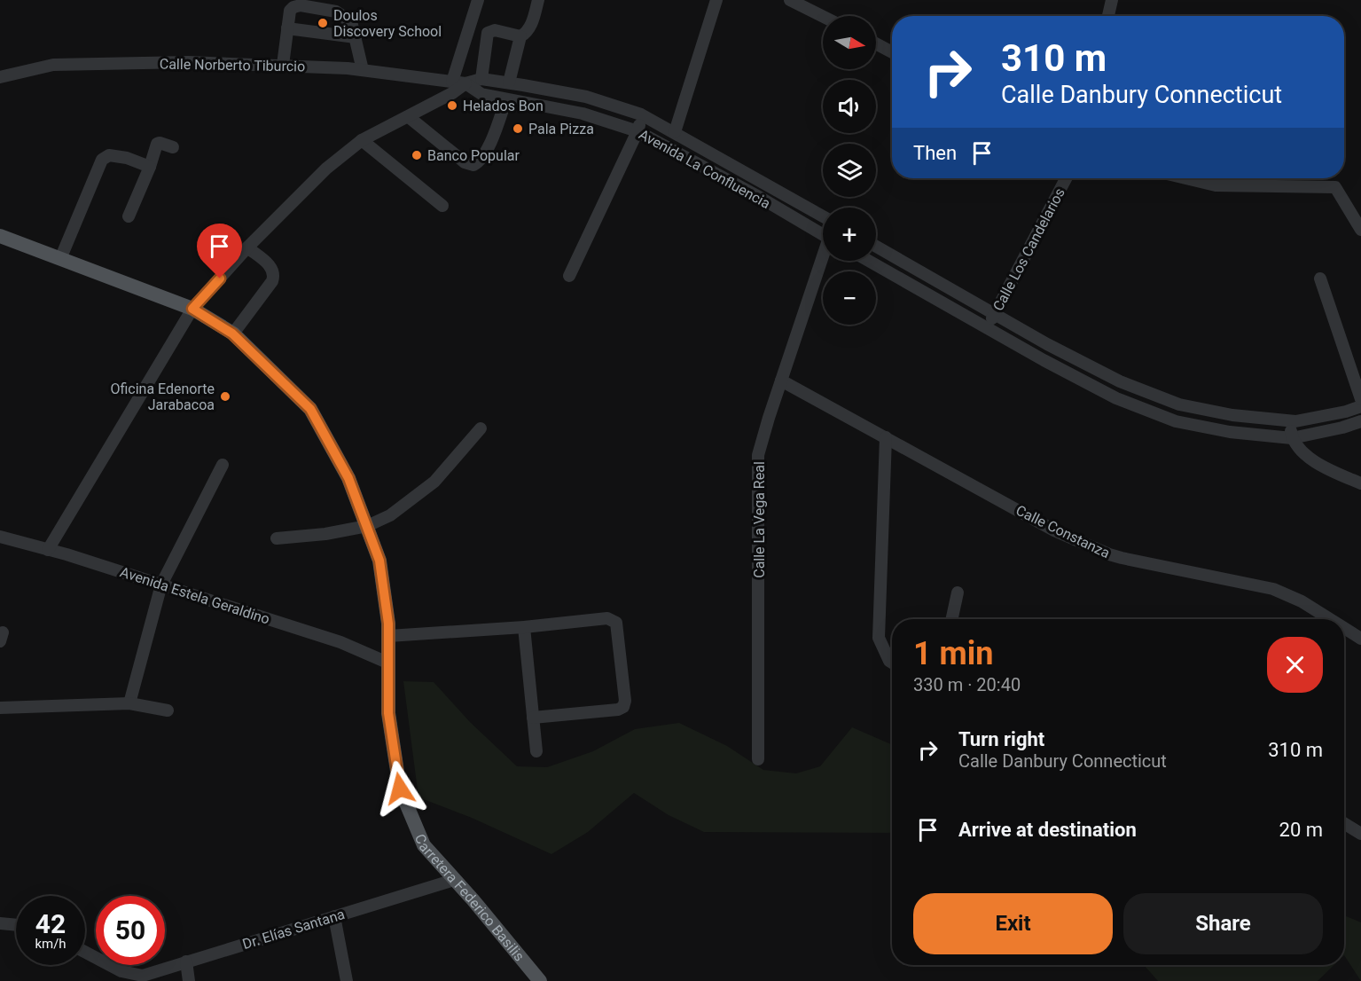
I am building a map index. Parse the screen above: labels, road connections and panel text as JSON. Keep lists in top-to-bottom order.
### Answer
{
  "streets": {
    "main road": ["Carretera Federico Basilis"],
    "street": [
      "Calle Norberto Tiburcio",
      "Avenida La Confluencia",
      "Calle Los Candelarios",
      "Calle La Vega Real",
      "Calle Constanza",
      "Avenida Estela Geraldino",
      "Dr. Elías Santana"
    ]
  },
  "crossings": [
    ["Calle Norberto Tiburcio", "Avenida La Confluencia"],
    ["Calle La Vega Real", "Calle Constanza"],
    ["Avenida Estela Geraldino", "Carretera Federico Basilis"],
    ["Carretera Federico Basilis", "Dr. Elías Santana"]
  ],
  "places": [
    "Doulos Discovery School",
    "Helados Bon",
    "Pala Pizza",
    "Banco Popular",
    "Oficina Edenorte Jarabacoa"
  ],
  "north": "right",
  "page": {
    "map_buttons": ["+", "−"],
    "turn": ["310 m", "Calle Danbury Connecticut"],
    "then": "Then",
    "heading": ["1 min", "330 m · 20:40"],
    "list": [
      {
        "name": "Turn right",
        "note": "Calle Danbury Connecticut",
        "value": "310 m"
      },
      {
        "name": "Arrive at destination",
        "value": "20 m"
      }
    ],
    "buttons": ["Exit", "Share"],
    "speed": "42 km/h",
    "limit": "50"
  }
}
